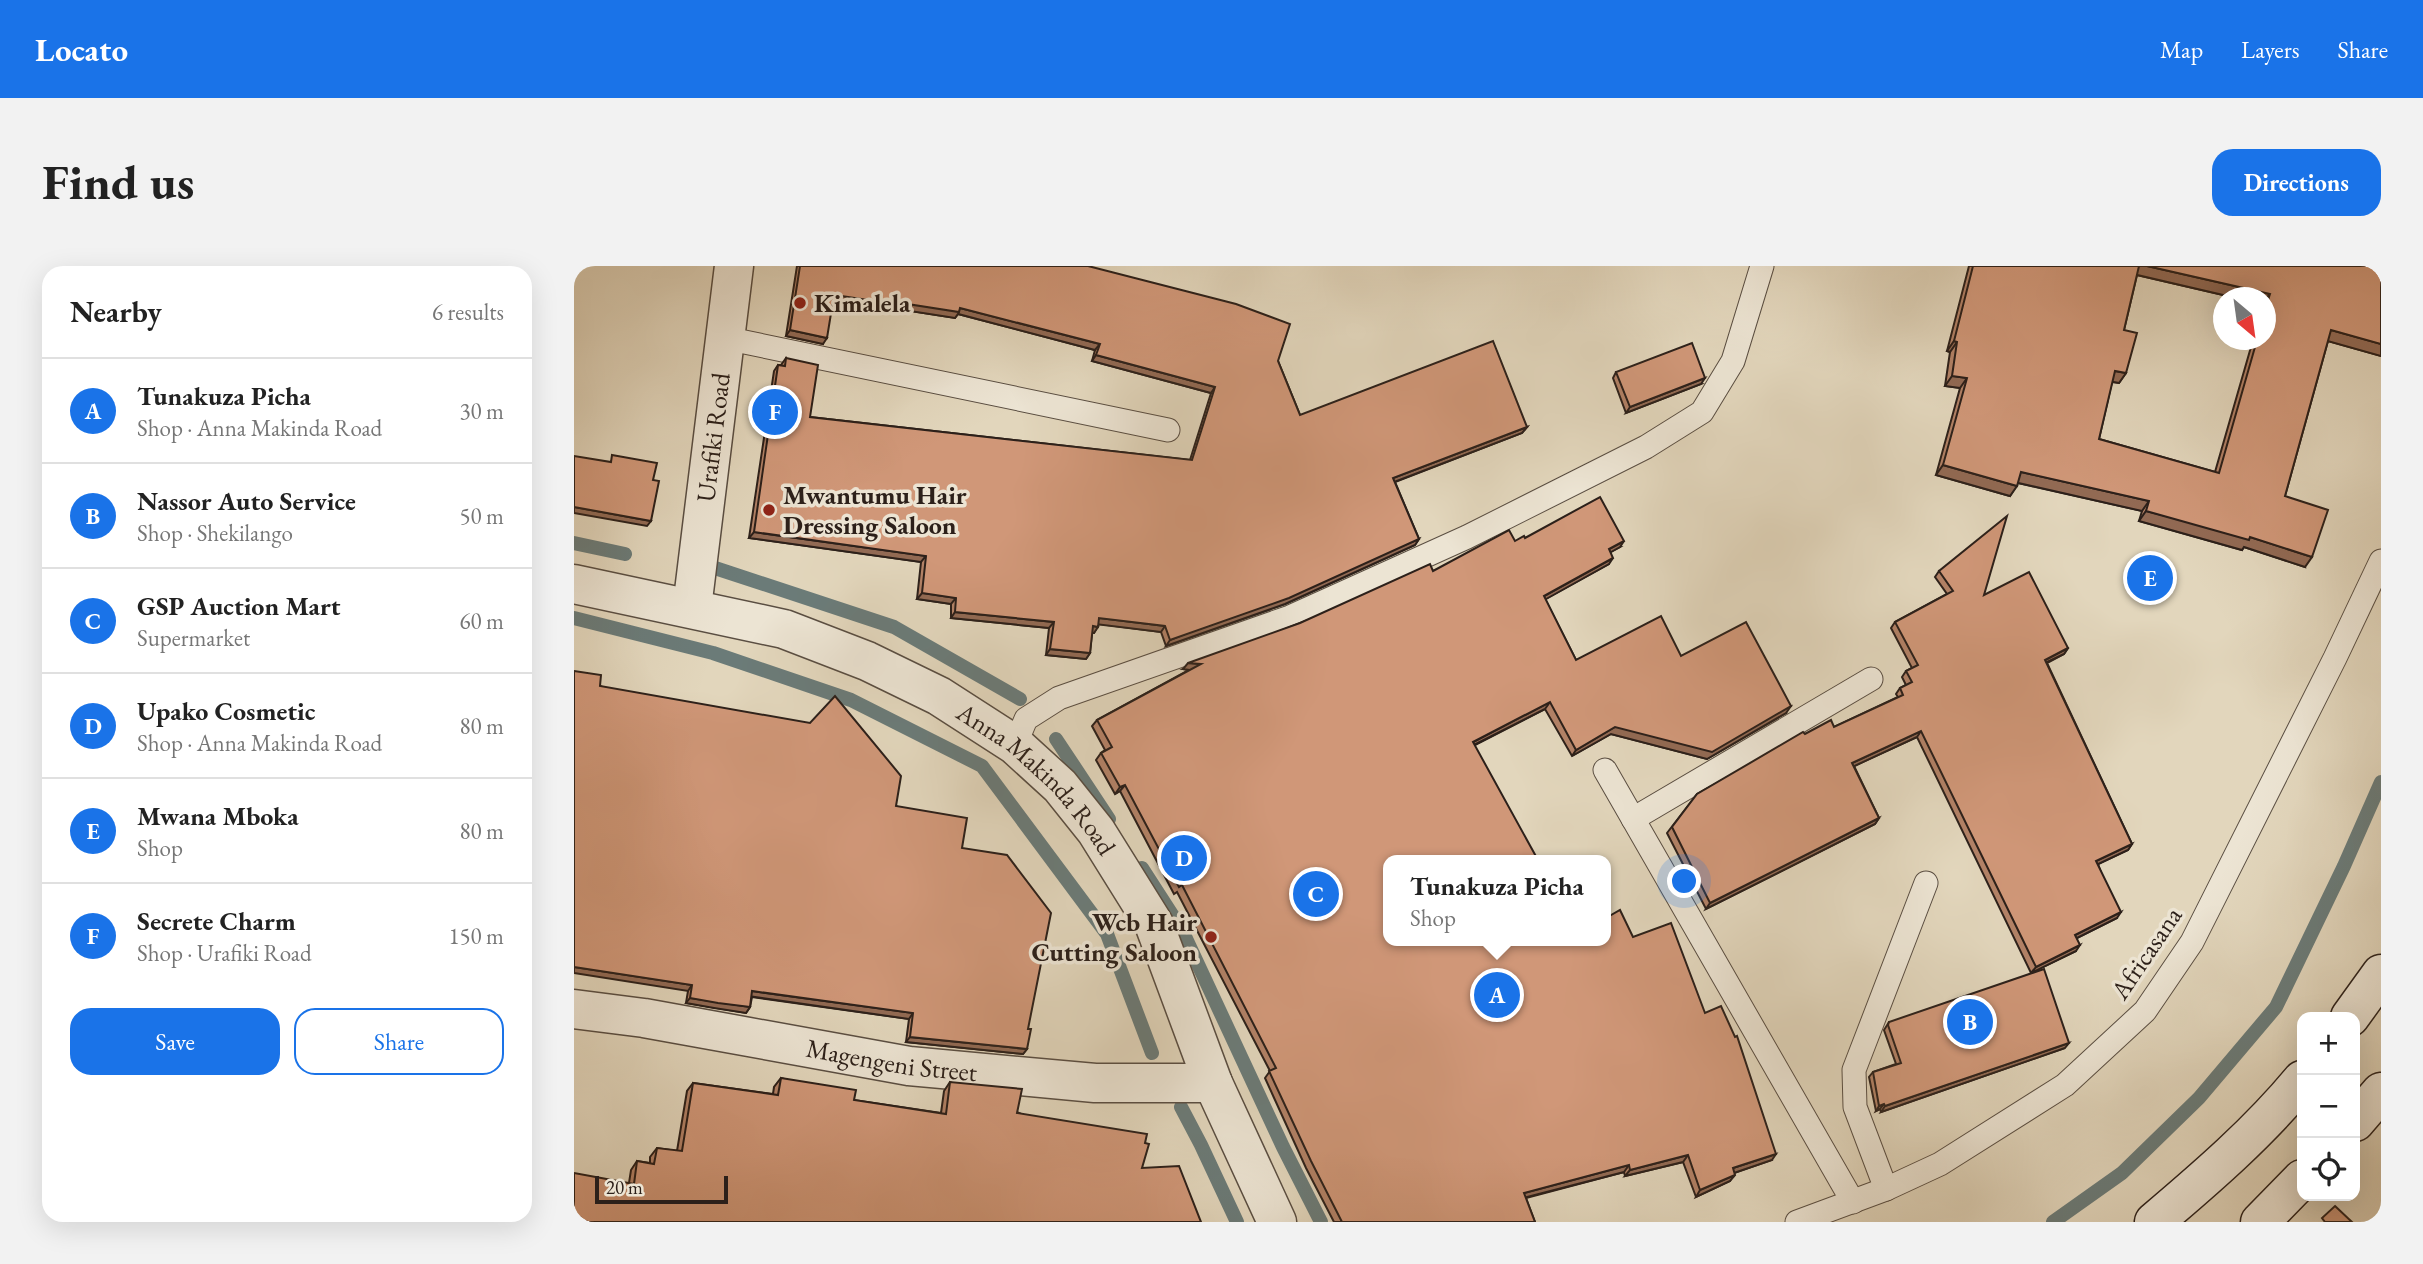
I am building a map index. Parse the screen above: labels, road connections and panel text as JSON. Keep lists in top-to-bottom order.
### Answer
{
  "streets": {
    "street": ["Urafiki Road", "Anna Makinda Road", "Magengeni Street"],
    "lane": ["Africasana"]
  },
  "crossings": [
    ["Urafiki Road", "Anna Makinda Road"],
    ["Anna Makinda Road", "Magengeni Street"]
  ],
  "places": ["Kimalela", "Mwantumu Hair Dressing Saloon", "Wcb Hair Cutting Saloon"],
  "scale_bar": "20 m",
  "north": "bottom right",
  "page": {
    "header": "Locato",
    "nav": ["Map", "Layers", "Share"],
    "buttons": [
      "Directions",
      ["Save", "Share"]
    ],
    "title": "Find us",
    "heading": ["Nearby", "6 results"],
    "list": [
      {
        "mark": "A",
        "name": "Tunakuza Picha",
        "note": "Shop · Anna Makinda Road",
        "value": "30 m"
      },
      {
        "mark": "B",
        "name": "Nassor Auto Service",
        "note": "Shop · Shekilango",
        "value": "50 m"
      },
      {
        "mark": "C",
        "name": "GSP Auction Mart",
        "note": "Supermarket",
        "value": "60 m"
      },
      {
        "mark": "D",
        "name": "Upako Cosmetic",
        "note": "Shop · Anna Makinda Road",
        "value": "80 m"
      },
      {
        "mark": "E",
        "name": "Mwana Mboka",
        "note": "Shop",
        "value": "80 m"
      },
      {
        "mark": "F",
        "name": "Secrete Charm",
        "note": "Shop · Urafiki Road",
        "value": "150 m"
      }
    ],
    "pins": [
      "F",
      "E",
      "D",
      "C",
      "A",
      "B"
    ],
    "popup": ["Tunakuza Picha", "Shop"],
    "map_buttons": ["+", "−"],
    "scale": "20 m"
  }
}
